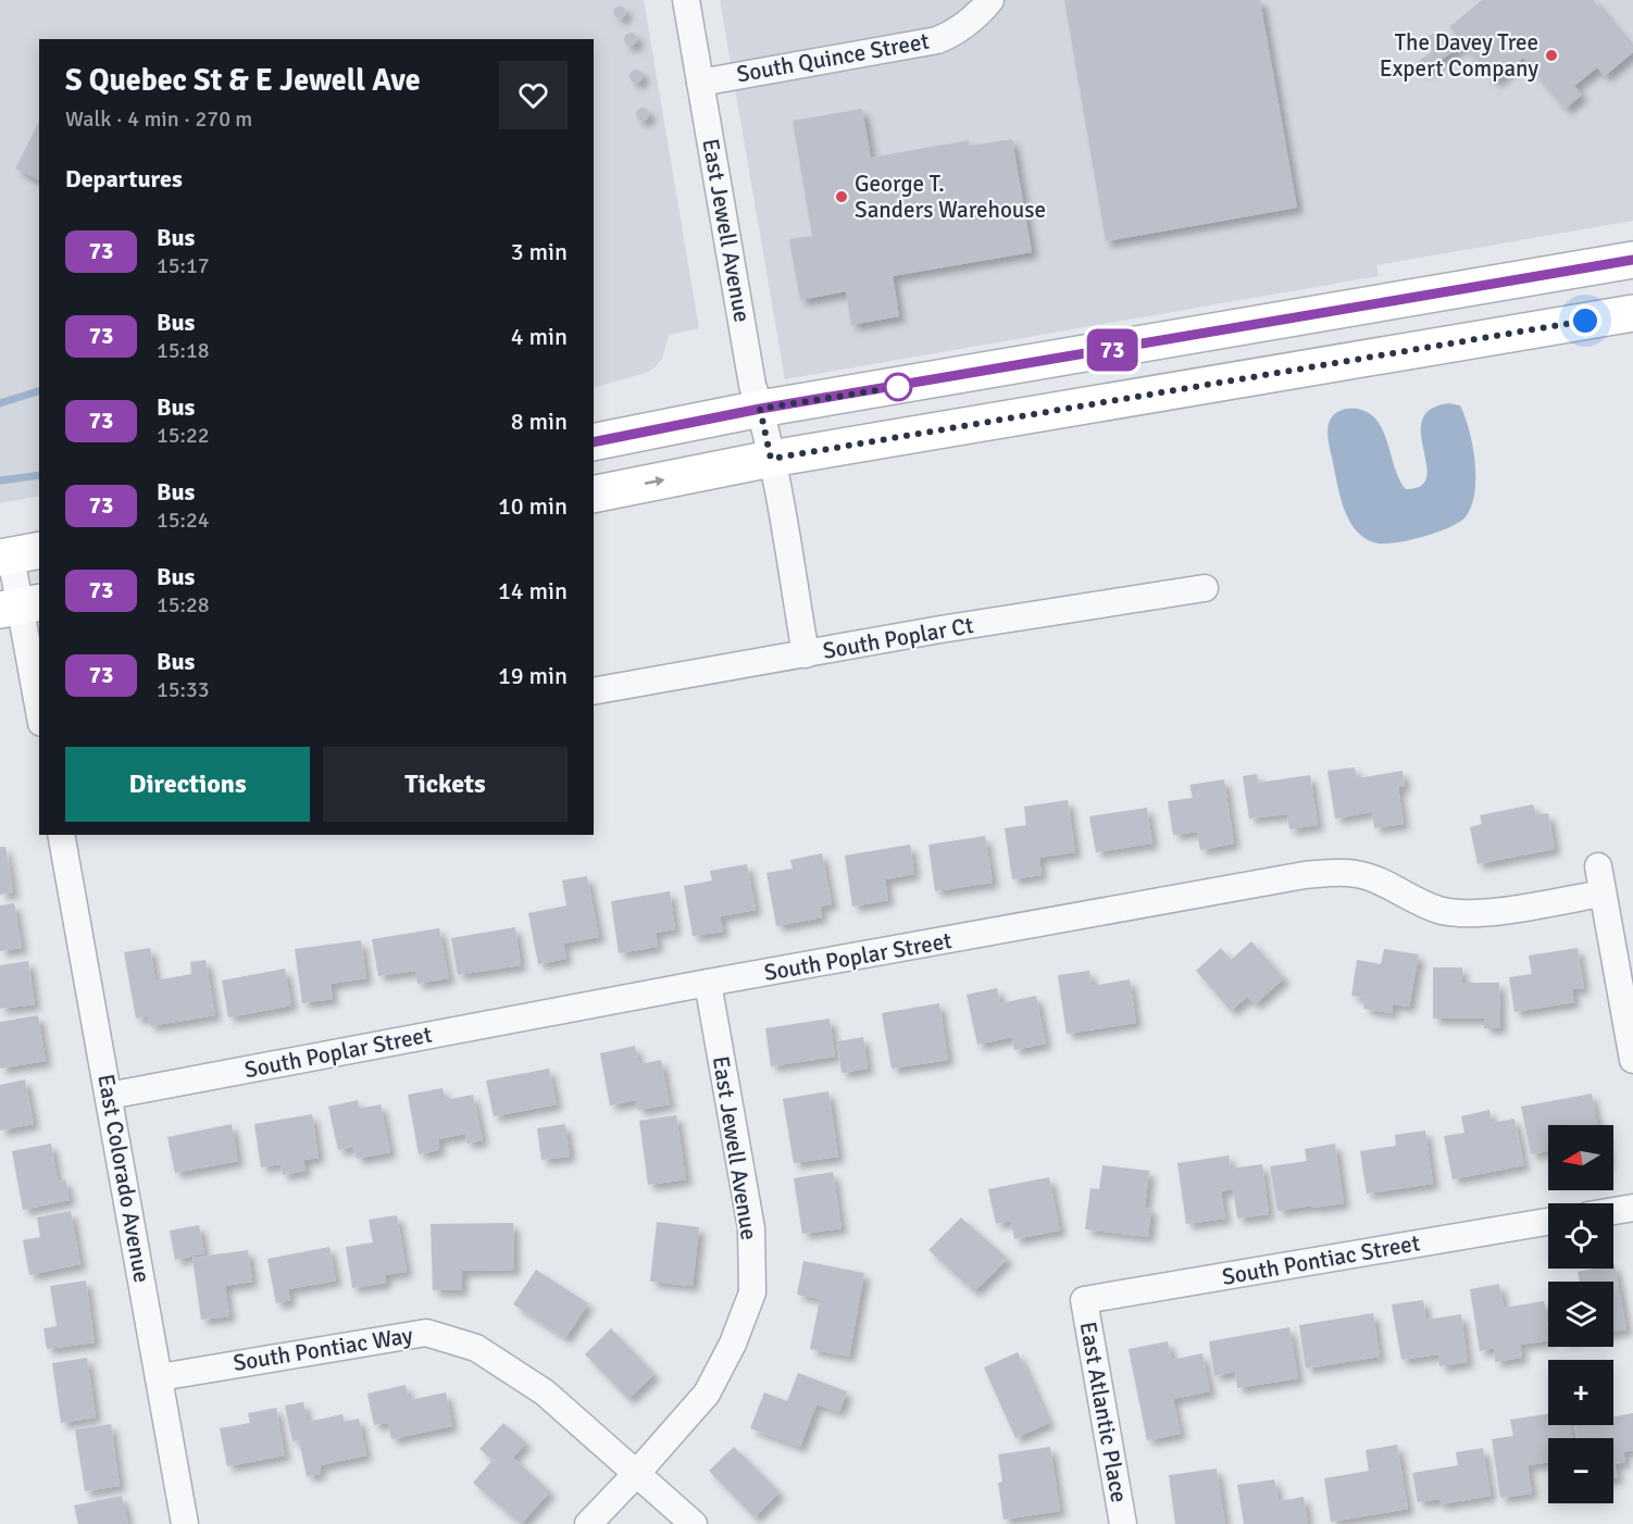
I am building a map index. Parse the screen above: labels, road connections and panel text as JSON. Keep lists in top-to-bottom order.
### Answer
{
  "streets": {
    "street": [
      "South Quince Street",
      "East Jewell Avenue",
      "South Poplar Ct",
      "South Poplar Street",
      "East Colorado Avenue",
      "South Pontiac Street",
      "South Pontiac Way",
      "East Atlantic Place"
    ]
  },
  "crossings": [
    ["South Quince Street", "East Jewell Avenue"],
    ["East Jewell Avenue", "South Poplar Ct"],
    ["East Jewell Avenue", "South Poplar Street"],
    ["East Jewell Avenue", "South Pontiac Way"],
    ["South Poplar Street", "East Colorado Avenue"],
    ["East Colorado Avenue", "South Pontiac Way"],
    ["South Pontiac Street", "East Atlantic Place"]
  ],
  "places": ["The Davey Tree Expert Company", "George T. Sanders Warehouse"],
  "lines": ["bus line 73"],
  "north": "left",
  "page": {
    "on_map": "73",
    "heading": [
      ["S Quebec St & E Jewell Ave", "Walk · 4 min · 270 m"],
      "Departures"
    ],
    "list": [
      {
        "mark": "73",
        "name": "Bus",
        "note": "15:17",
        "value": "3 min"
      },
      {
        "mark": "73",
        "name": "Bus",
        "note": "15:18",
        "value": "4 min"
      },
      {
        "mark": "73",
        "name": "Bus",
        "note": "15:22",
        "value": "8 min"
      },
      {
        "mark": "73",
        "name": "Bus",
        "note": "15:24",
        "value": "10 min"
      },
      {
        "mark": "73",
        "name": "Bus",
        "note": "15:28",
        "value": "14 min"
      },
      {
        "mark": "73",
        "name": "Bus",
        "note": "15:33",
        "value": "19 min"
      }
    ],
    "buttons": ["Directions", "Tickets"],
    "map_buttons": ["+", "−"]
  }
}
